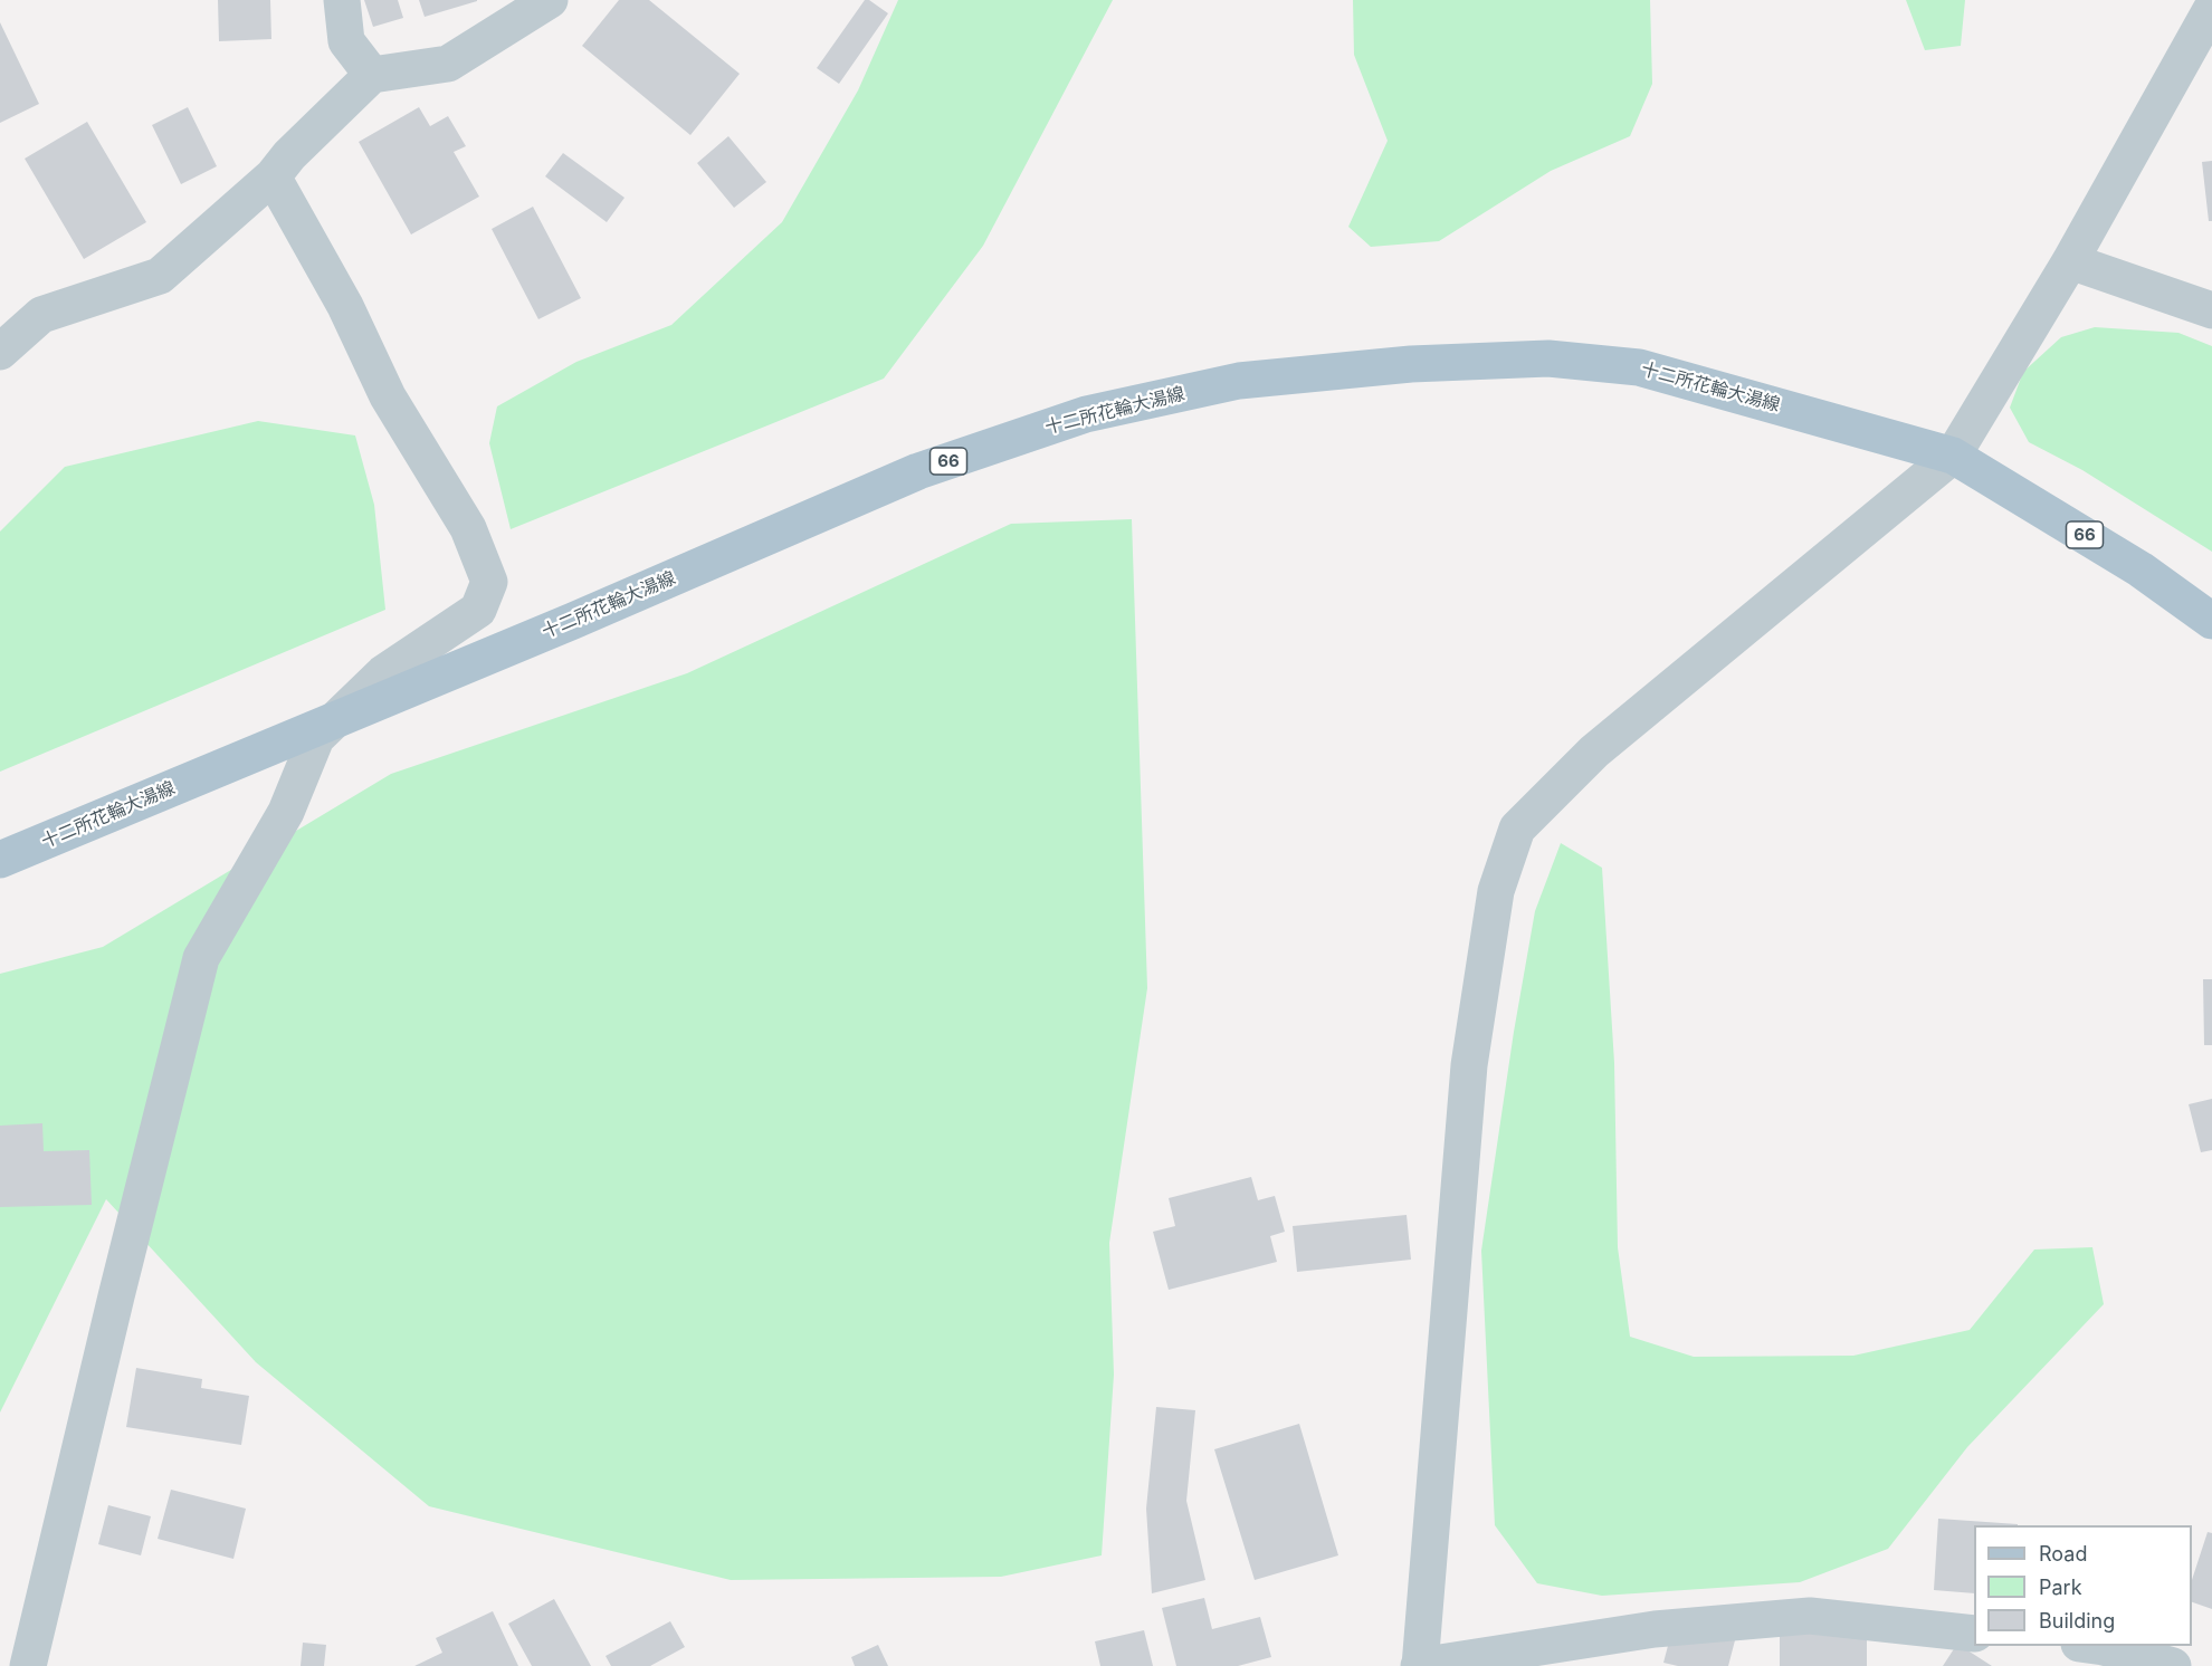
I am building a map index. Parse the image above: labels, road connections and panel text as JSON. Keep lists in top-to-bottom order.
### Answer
{
  "streets": {
    "main road": ["十二所花輪大湯線", "66"]
  },
  "legend": ["Road", "Park", "Building"]
}
